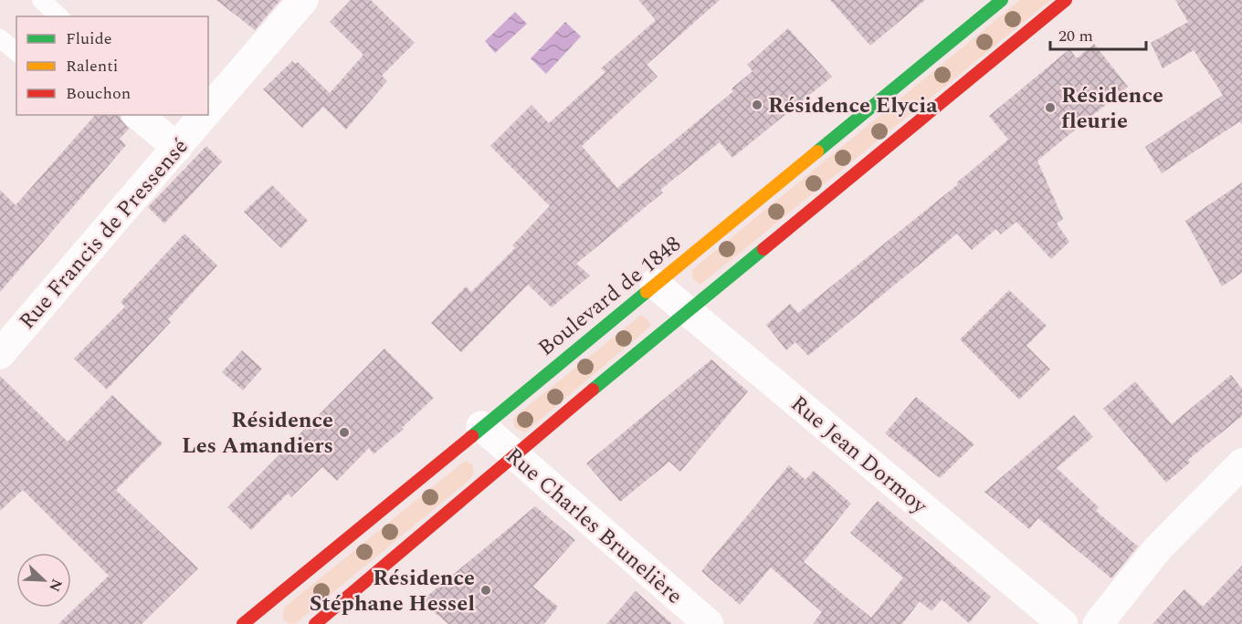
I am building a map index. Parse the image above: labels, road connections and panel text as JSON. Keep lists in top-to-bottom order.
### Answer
{
  "streets": {
    "street": [
      "Rue Francis de Pressensé",
      "Boulevard de 1848",
      "Rue Jean Dormoy",
      "Rue Charles Brunelière"
    ]
  },
  "crossings": [
    ["Boulevard de 1848", "Rue Jean Dormoy"],
    ["Boulevard de 1848", "Rue Charles Brunelière"]
  ],
  "places": [
    "Résidence Elycia",
    "Résidence fleurie",
    "Résidence Les Amandiers",
    "Résidence Stéphane Hessel"
  ],
  "legend": ["Fluide", "Ralenti", "Bouchon"],
  "scale_bar": "20 m",
  "north": "bottom right"
}
